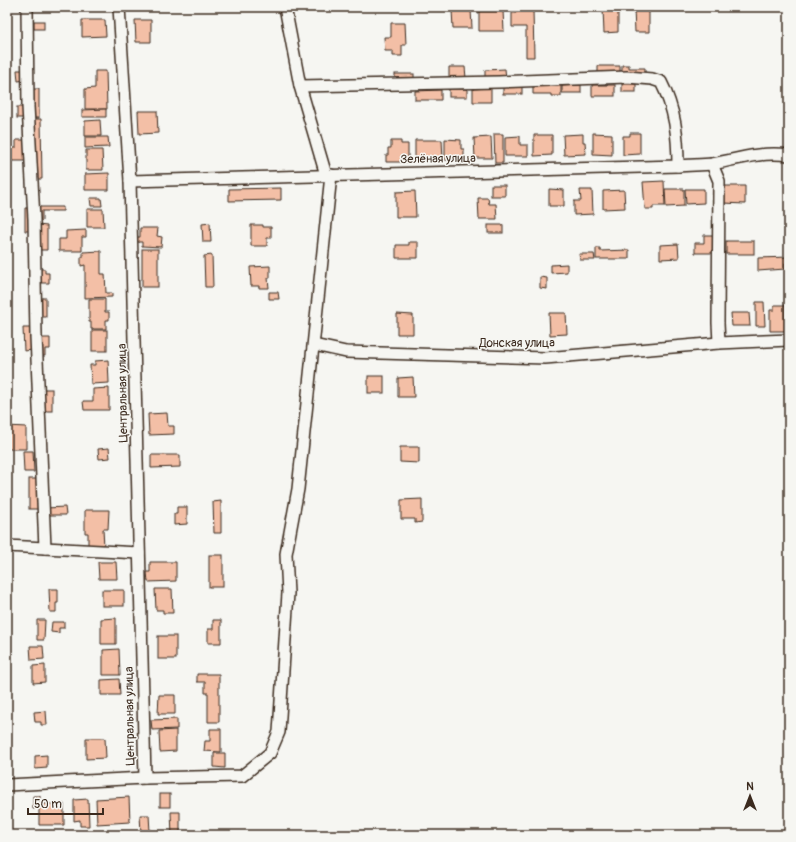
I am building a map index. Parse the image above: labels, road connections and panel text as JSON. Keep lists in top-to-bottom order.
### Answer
{
  "streets": {
    "street": ["Зелёная улица", "Донская улица", "Центральная улица"]
  },
  "crossings": [
    ["Зелёная улица", "Центральная улица"]
  ],
  "scale_bar": "50 m",
  "north": "top"
}
